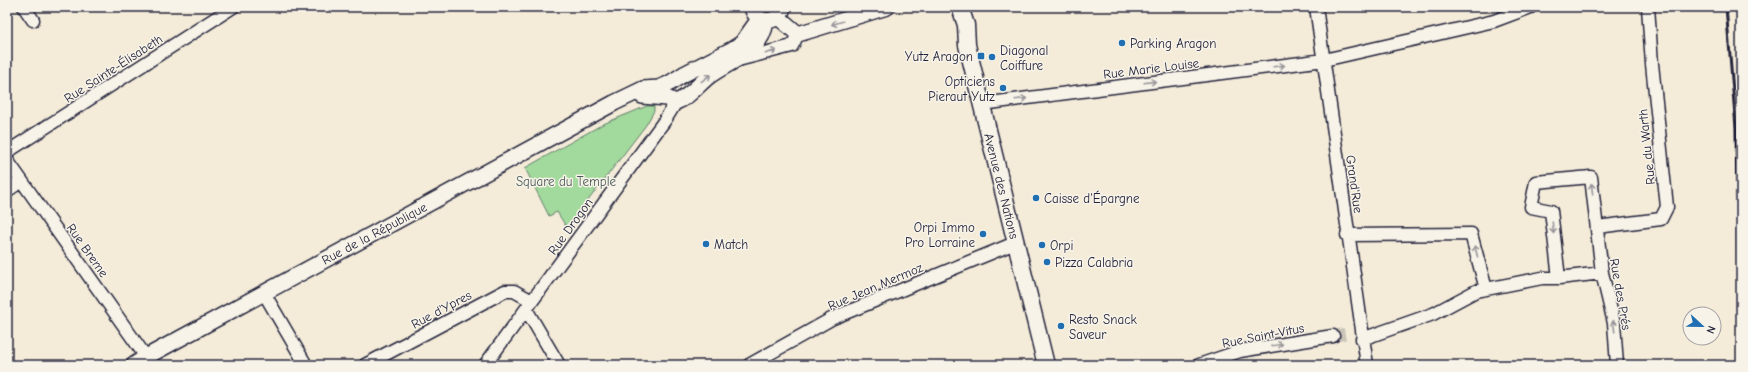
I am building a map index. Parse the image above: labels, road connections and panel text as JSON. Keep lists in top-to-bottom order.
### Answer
{
  "streets": {
    "main road": ["Avenue des Nations"],
    "street": [
      "Rue Sainte-Élisabeth",
      "Rue Marie Louise",
      "Rue du Warth",
      "Grand'Rue",
      "Rue Drogon",
      "Rue de la République",
      "Rue Breme",
      "Rue Jean Mermoz",
      "Rue des Prés",
      "Rue d'Ypres",
      "Rue Saint-Vitus"
    ]
  },
  "crossings": [
    ["Rue Marie Louise", "Grand'Rue"],
    ["Rue Marie Louise", "Avenue des Nations"],
    ["Rue du Warth", "Rue des Prés"],
    ["Avenue des Nations", "Rue Jean Mermoz"],
    ["Rue Drogon", "Rue de la République"],
    ["Rue Drogon", "Rue d'Ypres"],
    ["Rue de la République", "Rue Breme"]
  ],
  "one_way": ["Rue Marie Louise", "Rue Saint-Vitus"],
  "parks": ["Square du Temple"],
  "places": {
    "other": [
      "Parking Aragon",
      "Diagonal Coiffure",
      "Opticiens Pieraut Yutz",
      "Caisse d'Épargne",
      "Orpi Immo Pro Lorraine",
      "Match",
      "Orpi",
      "Pizza Calabria",
      "Resto Snack Saveur"
    ],
    "transit": ["Yutz Aragon"]
  },
  "north": "right"
}
